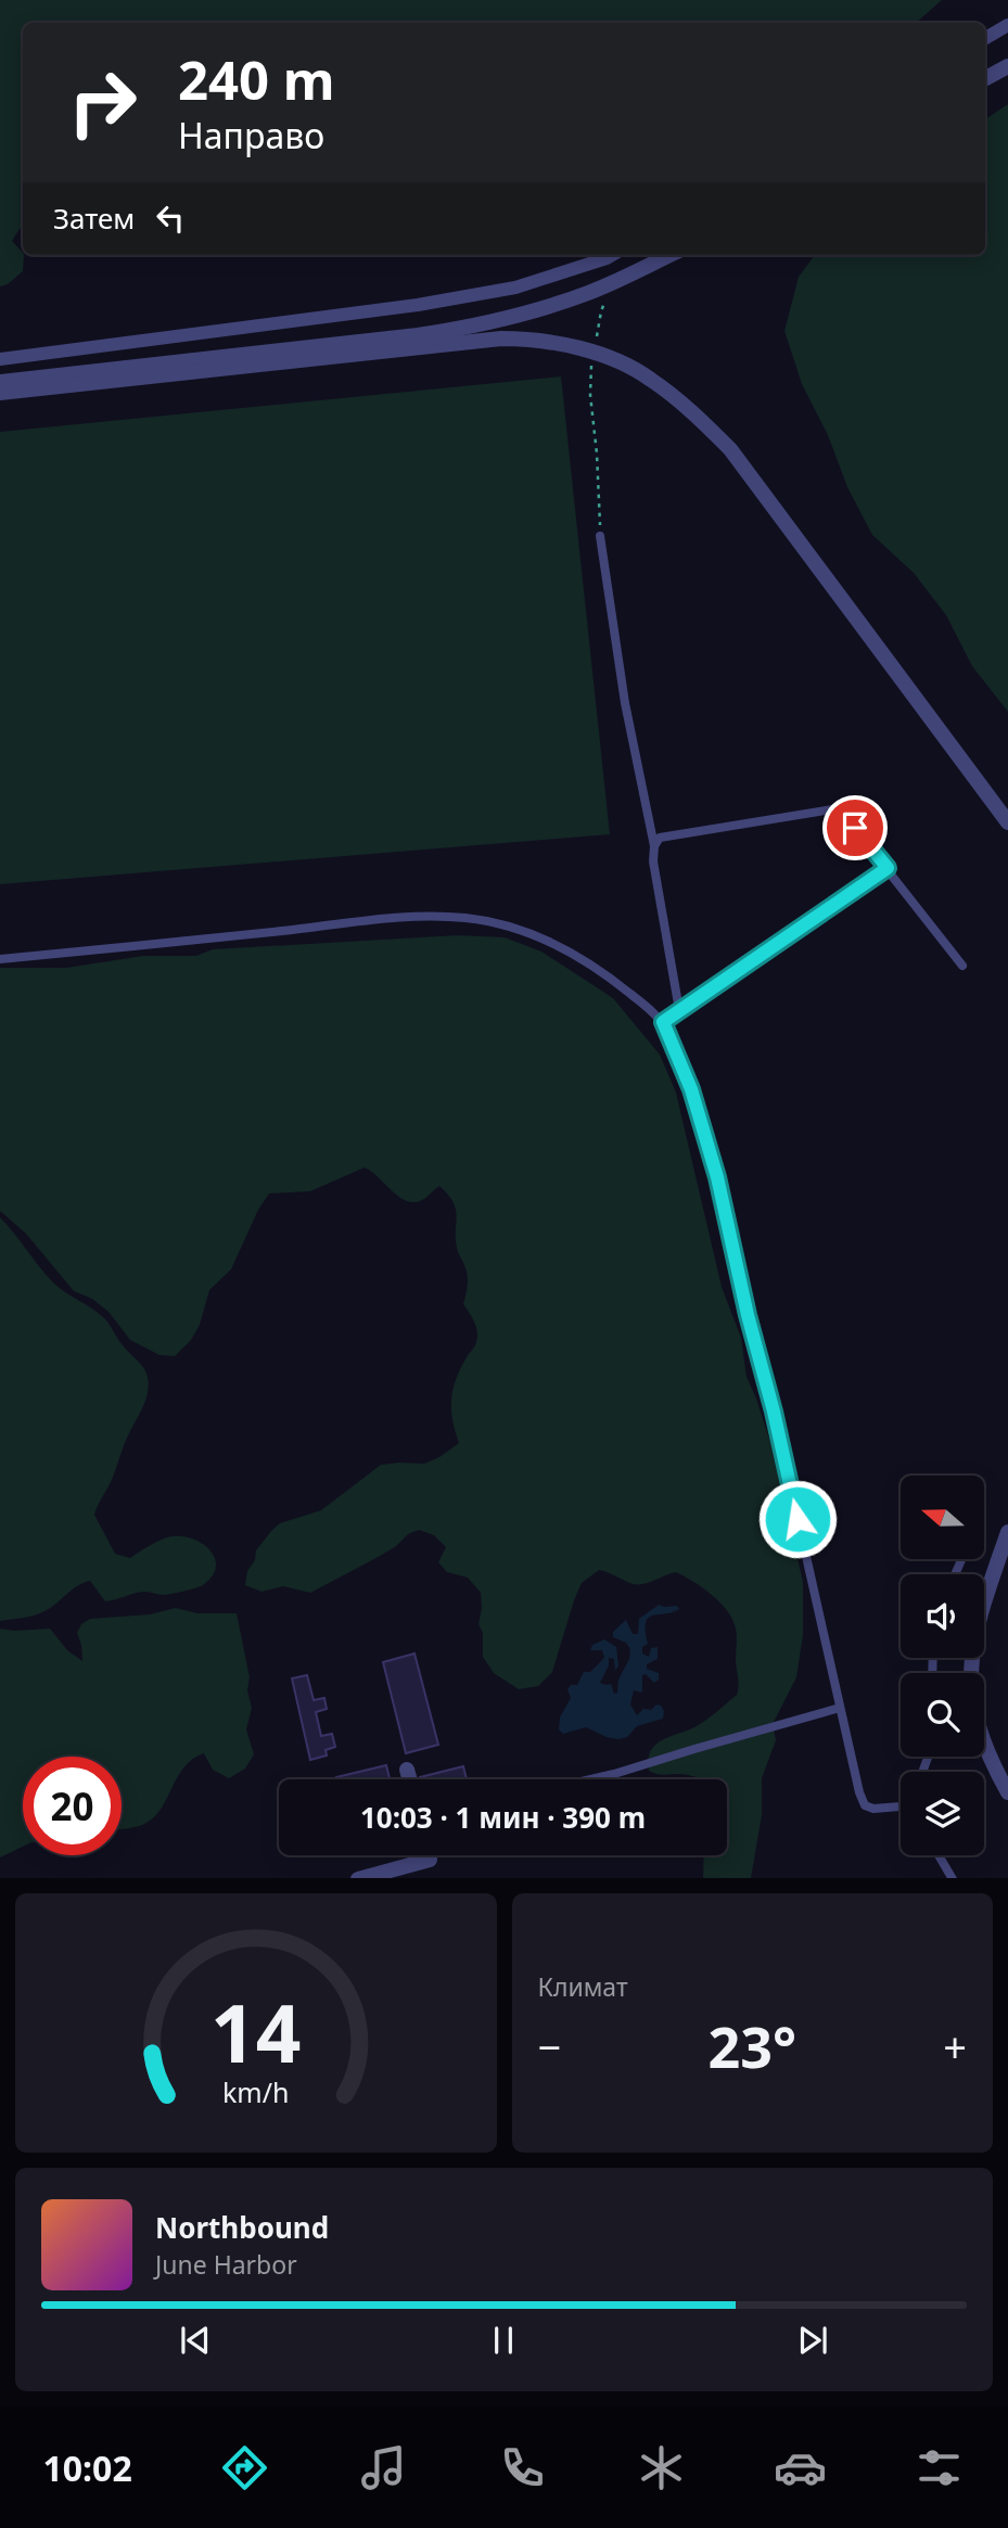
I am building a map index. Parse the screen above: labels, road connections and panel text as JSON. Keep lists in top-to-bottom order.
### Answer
{
  "north": "left",
  "page": {
    "turn": ["240 m", "Направо"],
    "then": "Затем",
    "limit": "20",
    "trip": "10:03 · 1 мин · 390 m",
    "tile": "Климат",
    "heat": ["−", "23°", "+"],
    "song": ["Northbound", "June Harbor"],
    "tabs": "10:02",
    "gauge": ["14", "km/h"]
  }
}
